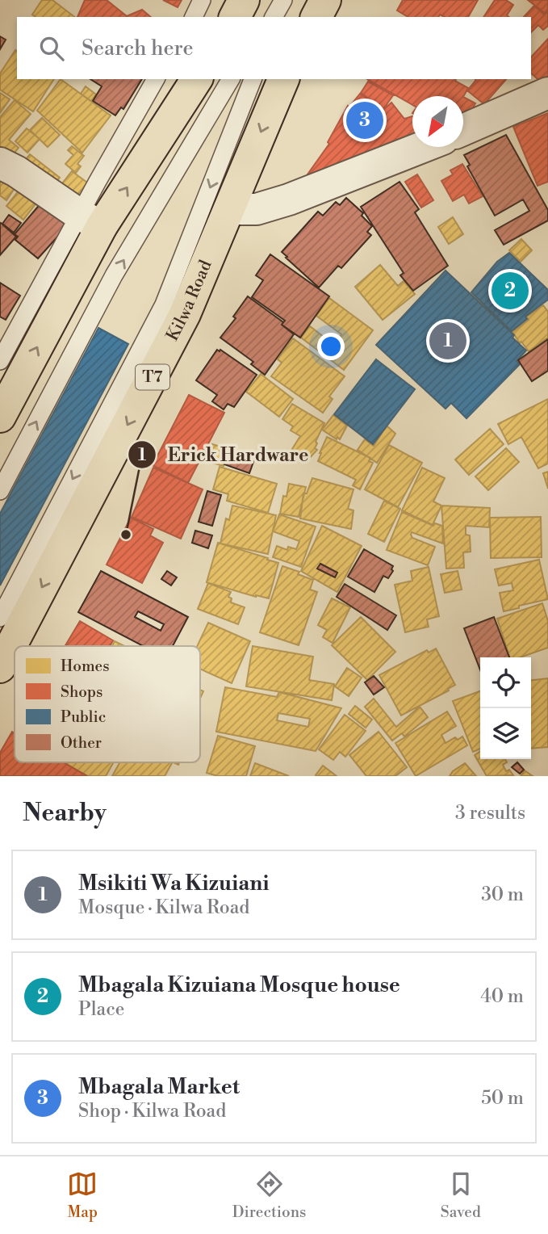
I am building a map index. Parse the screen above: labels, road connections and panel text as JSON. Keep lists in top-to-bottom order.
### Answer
{
  "streets": {
    "highway": ["Kilwa Road", "T7"]
  },
  "places": ["Erick Hardware"],
  "legend": [
    "Homes",
    "Shops",
    "Public",
    "Other"
  ],
  "north": "bottom left",
  "page": {
    "search": "Search here",
    "pins": ["3", "2", "1"],
    "heading": ["Nearby", "3 results"],
    "list": [
      {
        "mark": "1",
        "name": "Msikiti Wa Kizuiani",
        "note": "Mosque · Kilwa Road",
        "value": "30 m"
      },
      {
        "mark": "2",
        "name": "Mbagala Kizuiana Mosque house",
        "note": "Place",
        "value": "40 m"
      },
      {
        "mark": "3",
        "name": "Mbagala Market",
        "note": "Shop · Kilwa Road",
        "value": "50 m"
      }
    ],
    "nav": ["Map", "Directions", "Saved"]
  }
}
